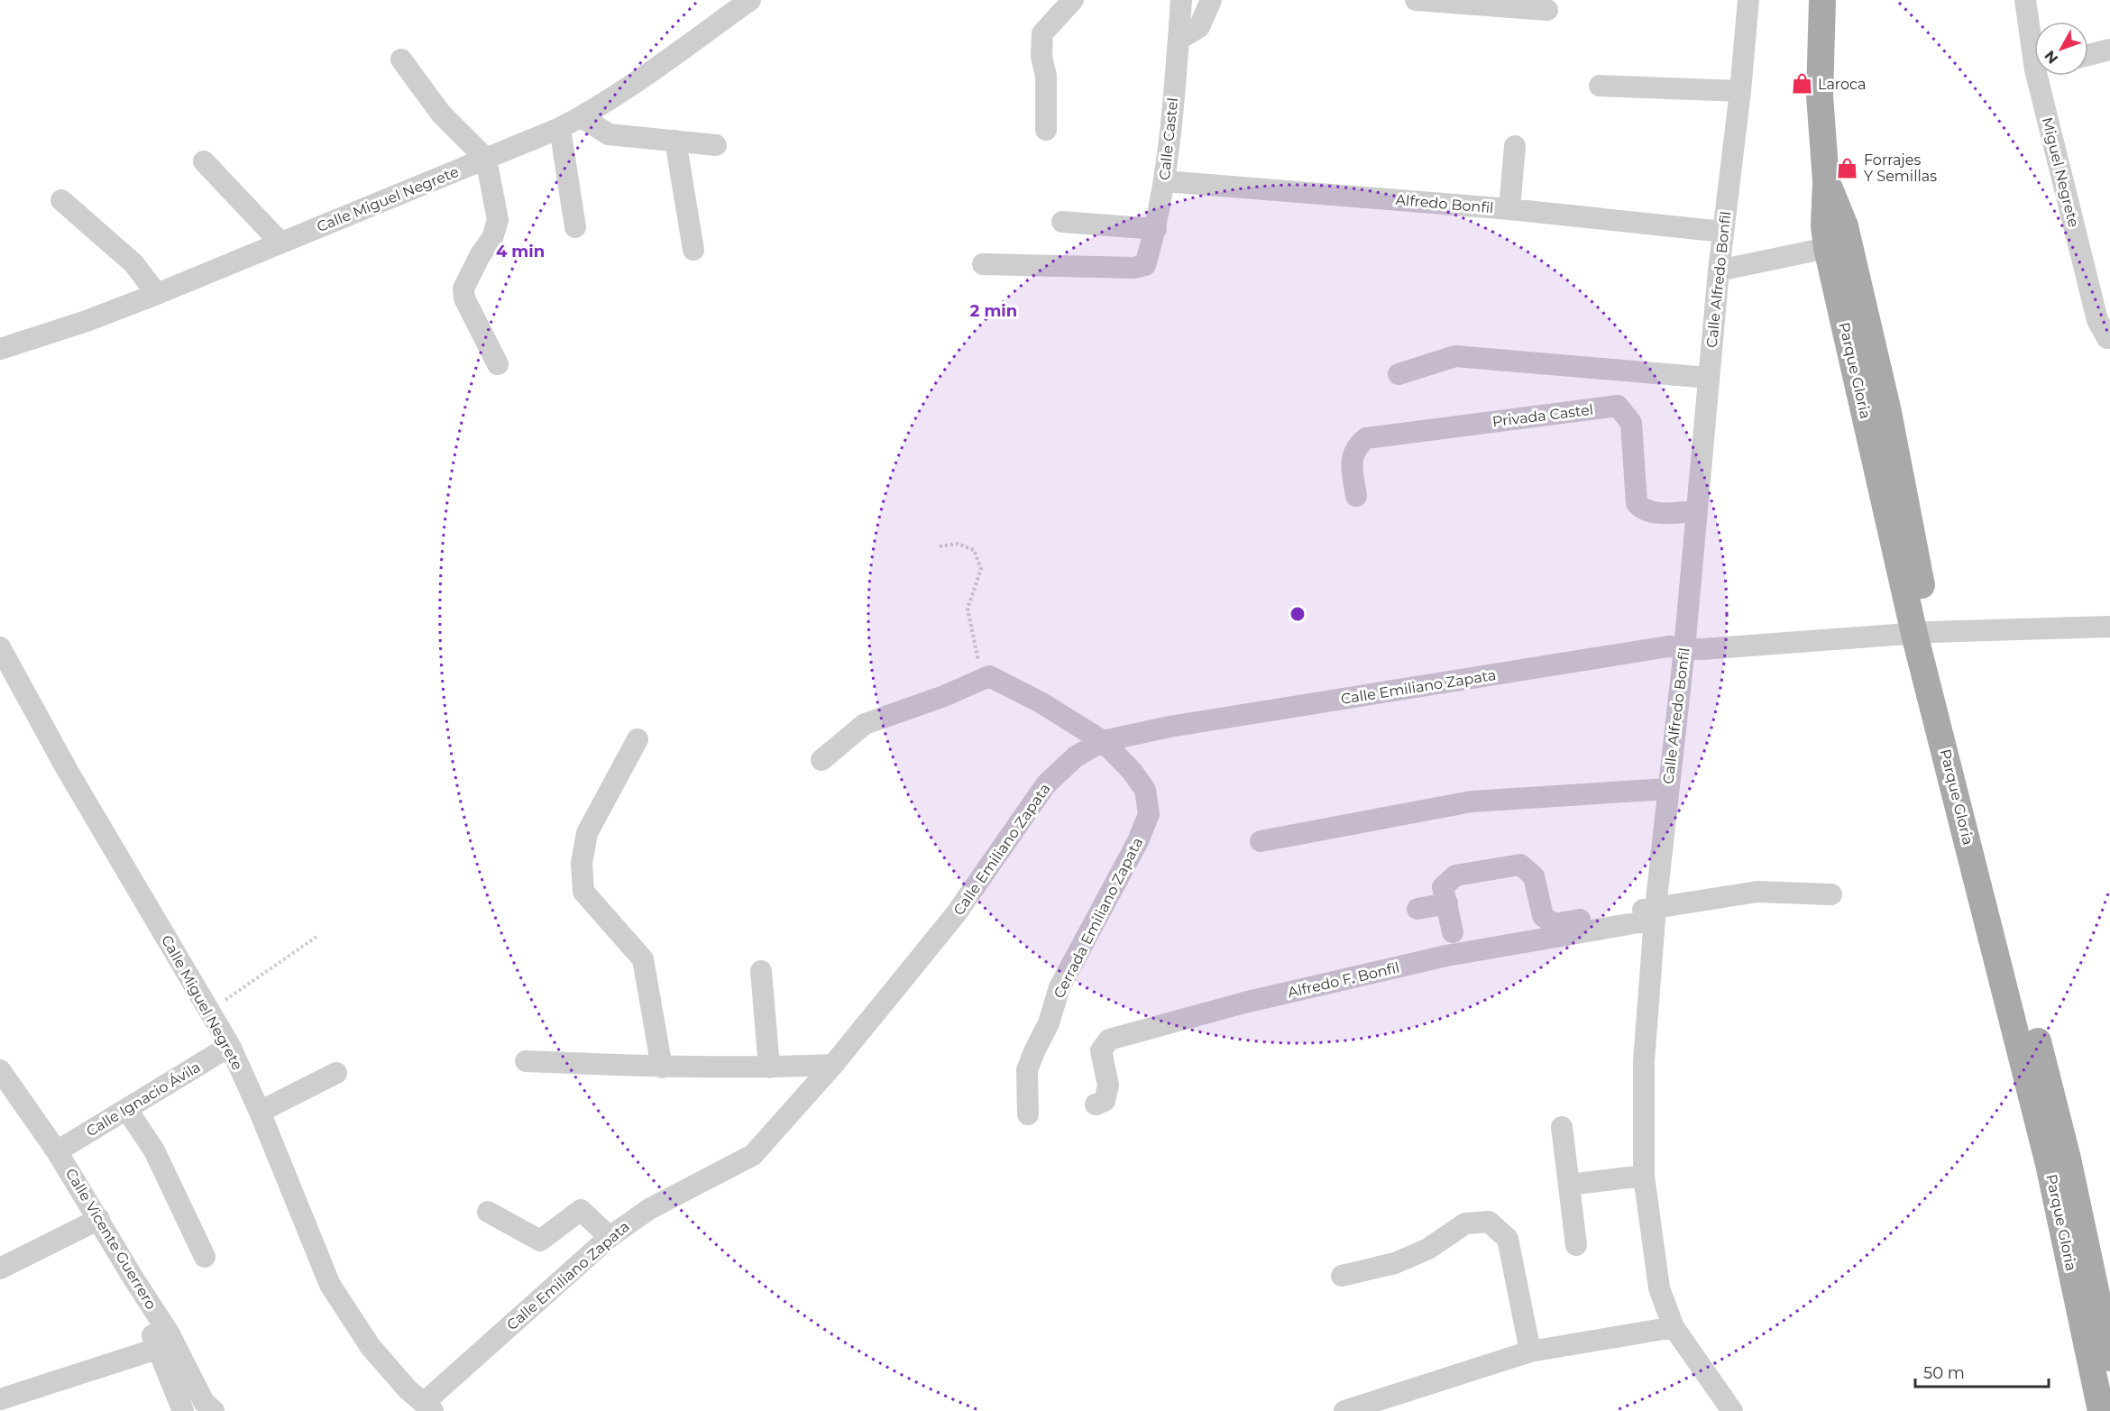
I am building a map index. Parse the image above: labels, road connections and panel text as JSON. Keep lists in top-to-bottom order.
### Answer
{
  "streets": {
    "main road": ["Parque Gloria"],
    "street": [
      "Calle Castel",
      "Miguel Negrete",
      "Calle Miguel Negrete",
      "Alfredo Bonfil",
      "Calle Alfredo Bonfil",
      "Privada Castel",
      "Calle Emiliano Zapata",
      "Cerrada Emiliano Zapata",
      "Alfredo F. Bonfil",
      "Calle Ignacio Ávila",
      "Calle Vicente Guerrero"
    ]
  },
  "crossings": [
    ["Calle Castel", "Alfredo Bonfil"],
    ["Calle Miguel Negrete", "Calle Emiliano Zapata"],
    ["Calle Miguel Negrete", "Calle Ignacio Ávila"],
    ["Alfredo Bonfil", "Calle Alfredo Bonfil"],
    ["Calle Alfredo Bonfil", "Privada Castel"],
    ["Calle Alfredo Bonfil", "Calle Emiliano Zapata"],
    ["Calle Alfredo Bonfil", "Alfredo F. Bonfil"],
    ["Parque Gloria", "Calle Emiliano Zapata"],
    ["Calle Emiliano Zapata", "Cerrada Emiliano Zapata"],
    ["Calle Ignacio Ávila", "Calle Vicente Guerrero"]
  ],
  "places": {
    "shop": ["Laroca", "Forrajes Y Semillas"]
  },
  "scale_bar": "50 m",
  "north": "bottom left",
  "rings": ["4 min", "2 min"]
}
